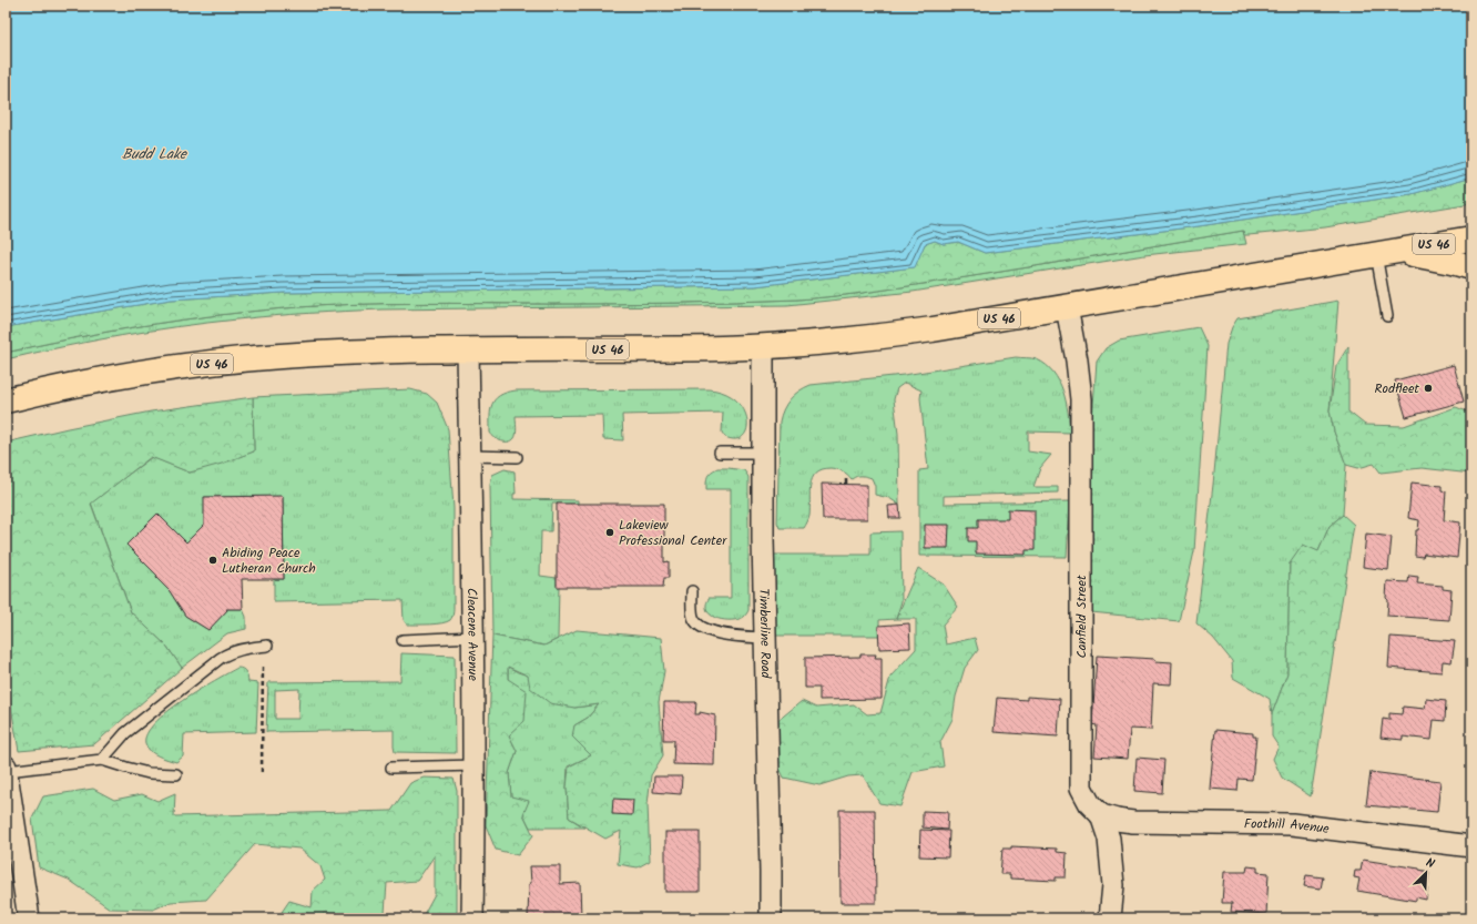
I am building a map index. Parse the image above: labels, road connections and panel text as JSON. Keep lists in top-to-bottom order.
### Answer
{
  "streets": {
    "main road": ["US 46"],
    "street": [
      "Canfield Street",
      "Timberline Road",
      "Cleacene Avenue",
      "Foothill Avenue"
    ]
  },
  "crossings": [
    ["US 46", "Canfield Street"],
    ["US 46", "Timberline Road"],
    ["US 46", "Cleacene Avenue"],
    ["Canfield Street", "Foothill Avenue"]
  ],
  "water": ["Budd Lake"],
  "places": ["Rodfleet", "Lakeview Professional Center", "Abiding Peace Lutheran Church"],
  "north": "top right"
}
